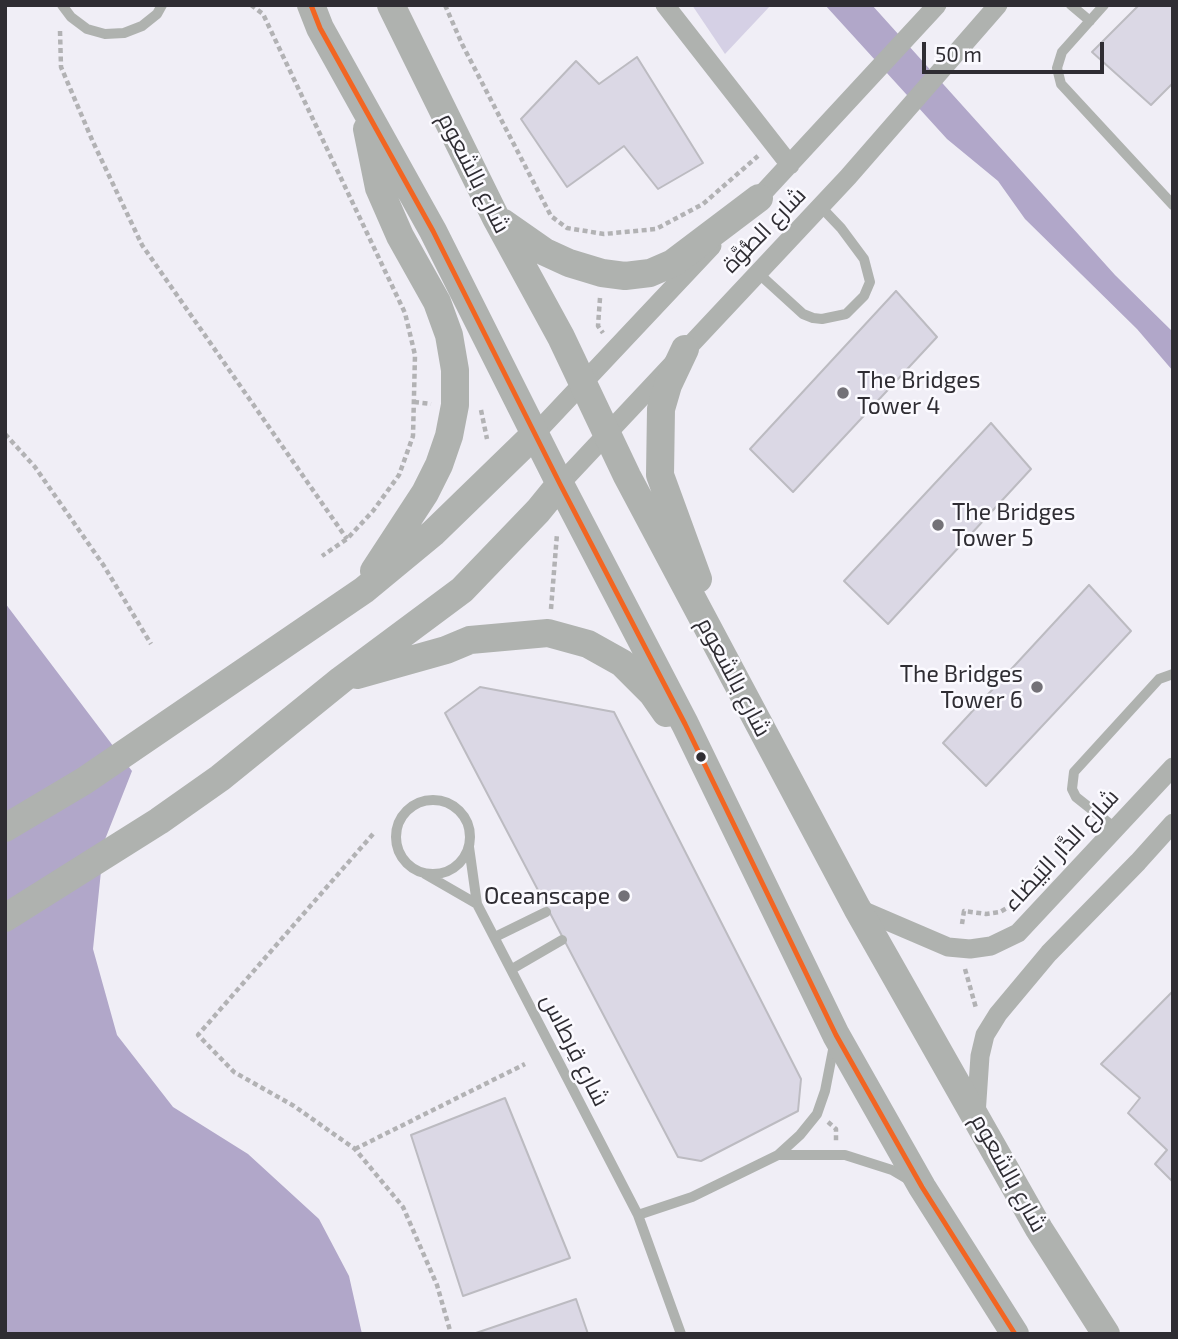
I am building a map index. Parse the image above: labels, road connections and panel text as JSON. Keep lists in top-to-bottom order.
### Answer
{
  "streets": {
    "main road": ["شارع بالشعوم"],
    "street": ["شارع الصُّوَّة", "شارع الدَّار البَيضاء"],
    "lane": ["شارع قِرطاس"]
  },
  "crossings": [
    ["شارع بالشعوم", "شارع الصُّوَّة"],
    ["شارع بالشعوم", "شارع الدَّار البَيضاء"]
  ],
  "places": [
    "The Bridges Tower 4",
    "The Bridges Tower 5",
    "The Bridges Tower 6",
    "Oceanscape"
  ],
  "scale_bar": "50 m"
}
